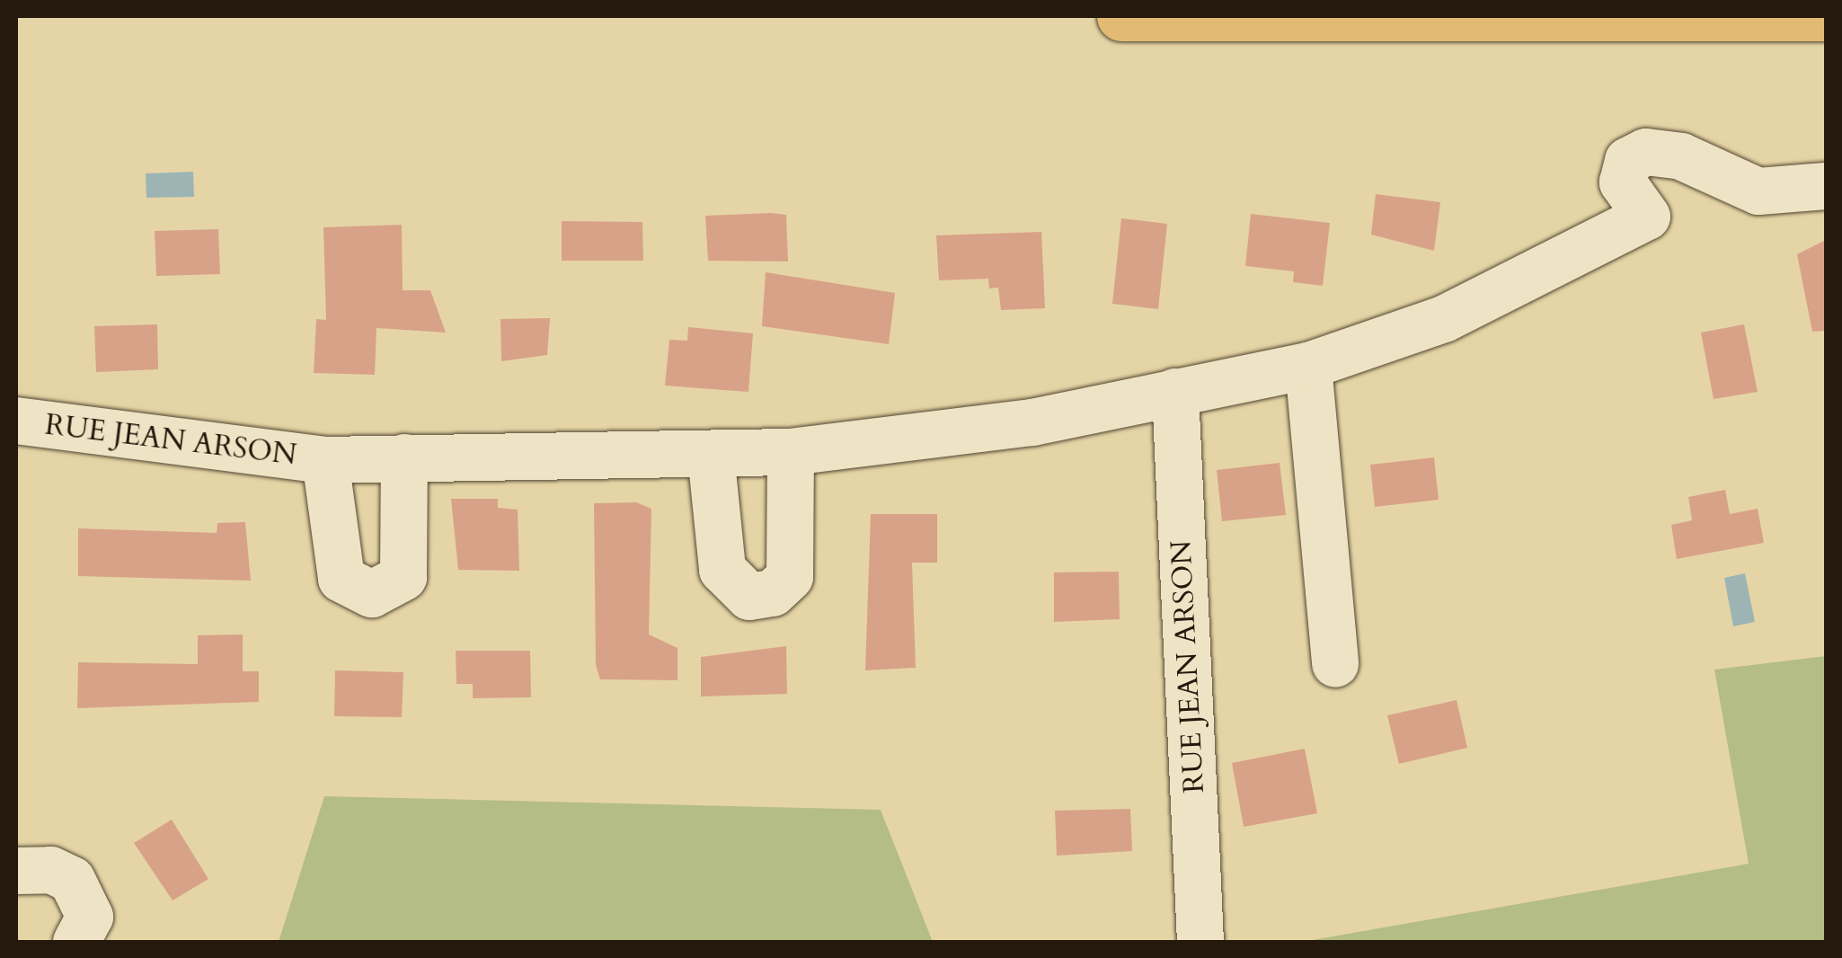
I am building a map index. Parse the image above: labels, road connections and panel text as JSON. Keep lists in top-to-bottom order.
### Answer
{
  "streets": {
    "street": ["RUE JEAN ARSON"]
  }
}
